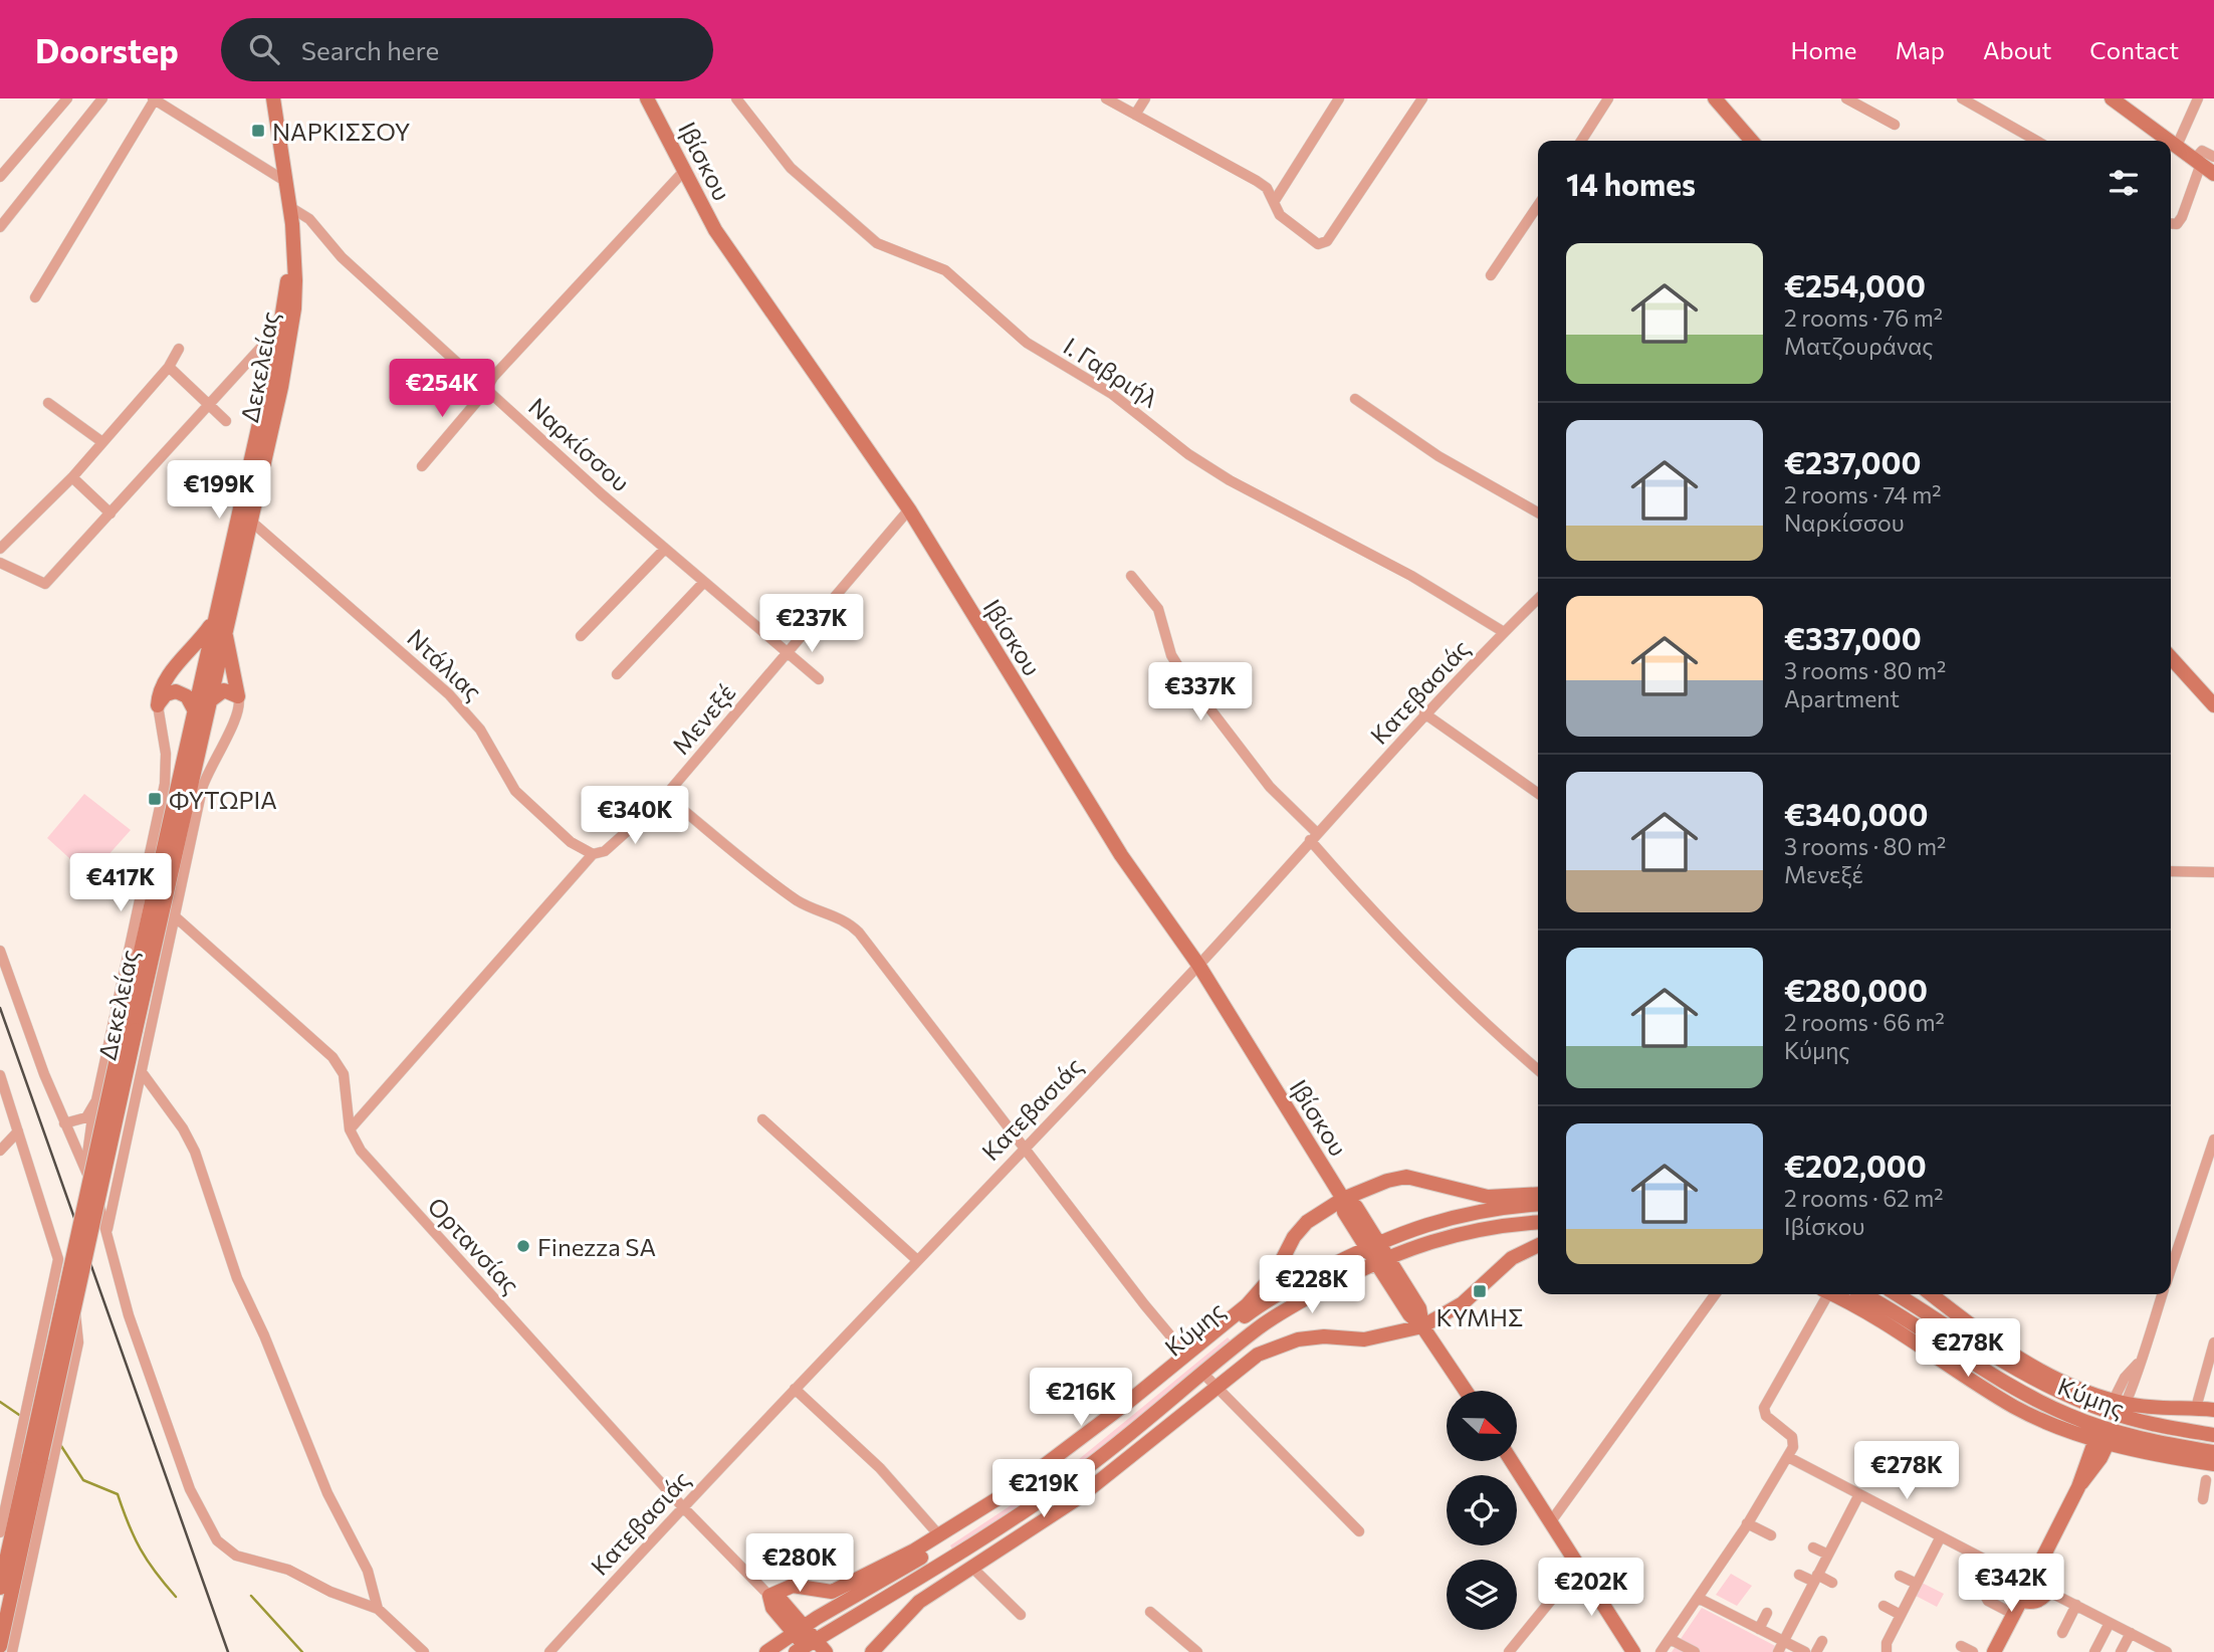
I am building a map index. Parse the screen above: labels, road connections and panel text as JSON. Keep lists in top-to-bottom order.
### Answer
{
  "streets": {
    "main road": ["Ιβίσκου", "Δεκελείας", "Κύμης"],
    "street": [
      "Ι. Γαβριήλ",
      "Ναρκίσσου",
      "Ντάλιας",
      "Κατεβασιάς",
      "Μενεξέ",
      "Ορτανσίας"
    ]
  },
  "crossings": [
    ["Ιβίσκου", "Κατεβασιάς"],
    ["Ιβίσκου", "Μενεξέ"],
    ["Ιβίσκου", "Κύμης"],
    ["Δεκελείας", "Ναρκίσσου"],
    ["Δεκελείας", "Ντάλιας"],
    ["Ι. Γαβριήλ", "Κατεβασιάς"],
    ["Ναρκίσσου", "Μενεξέ"],
    ["Ντάλιας", "Μενεξέ"],
    ["Κατεβασιάς", "Ορτανσίας"],
    ["Μενεξέ", "Ορτανσίας"]
  ],
  "places": {
    "transit": ["ΝΑΡΚΙΣΣΟΥ", "ΦΥΤΩΡΙΑ", "ΚΥΜΗΣ"],
    "other": ["Finezza SA"]
  },
  "north": "right",
  "page": {
    "header": "Doorstep",
    "search": "Search here",
    "nav": [
      "Home",
      "Map",
      "About",
      "Contact"
    ],
    "heading": "14 homes",
    "list": [
      {
        "name": "€254,000",
        "note": "2 rooms · 76 m² · Ματζουράνας"
      },
      {
        "name": "€237,000",
        "note": "2 rooms · 74 m² · Ναρκίσσου"
      },
      {
        "name": "€337,000",
        "note": "3 rooms · 80 m² · Apartment"
      },
      {
        "name": "€340,000",
        "note": "3 rooms · 80 m² · Μενεξέ"
      },
      {
        "name": "€280,000",
        "note": "2 rooms · 66 m² · Κύμης"
      },
      {
        "name": "€202,000",
        "note": "2 rooms · 62 m² · Ιβίσκου"
      }
    ],
    "price": [
      "€254K",
      "€199K",
      "€237K",
      "€337K",
      "€340K",
      "€417K",
      "€228K",
      "€278K",
      "€216K",
      "€278K",
      "€219K",
      "€280K",
      "€342K",
      "€202K"
    ]
  }
}
